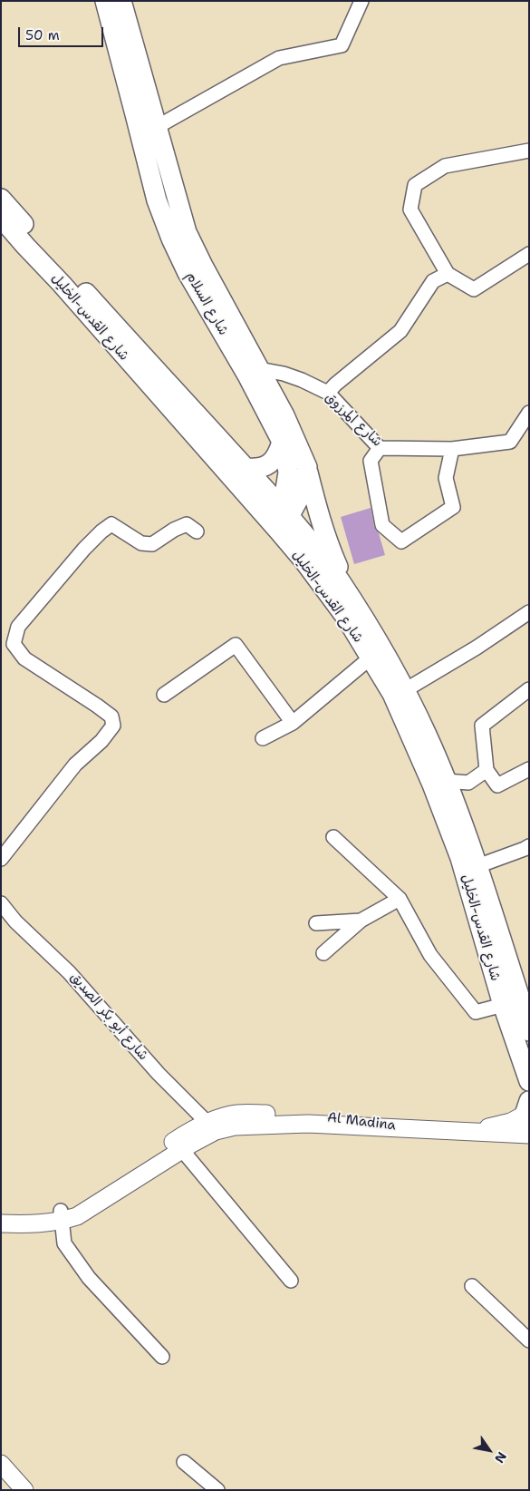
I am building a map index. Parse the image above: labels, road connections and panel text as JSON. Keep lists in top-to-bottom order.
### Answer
{
  "streets": {
    "main road": ["شارع السلام", "شارع القدس-الخليل"],
    "street": ["شارع المرزوق", "شارع أبو بكر الصديق", "Al Madina"]
  },
  "crossings": [
    ["شارع السلام", "شارع القدس-الخليل"],
    ["شارع السلام", "شارع المرزوق"],
    ["شارع أبو بكر الصديق", "Al Madina"]
  ],
  "scale_bar": "50 m",
  "north": "bottom right"
}
